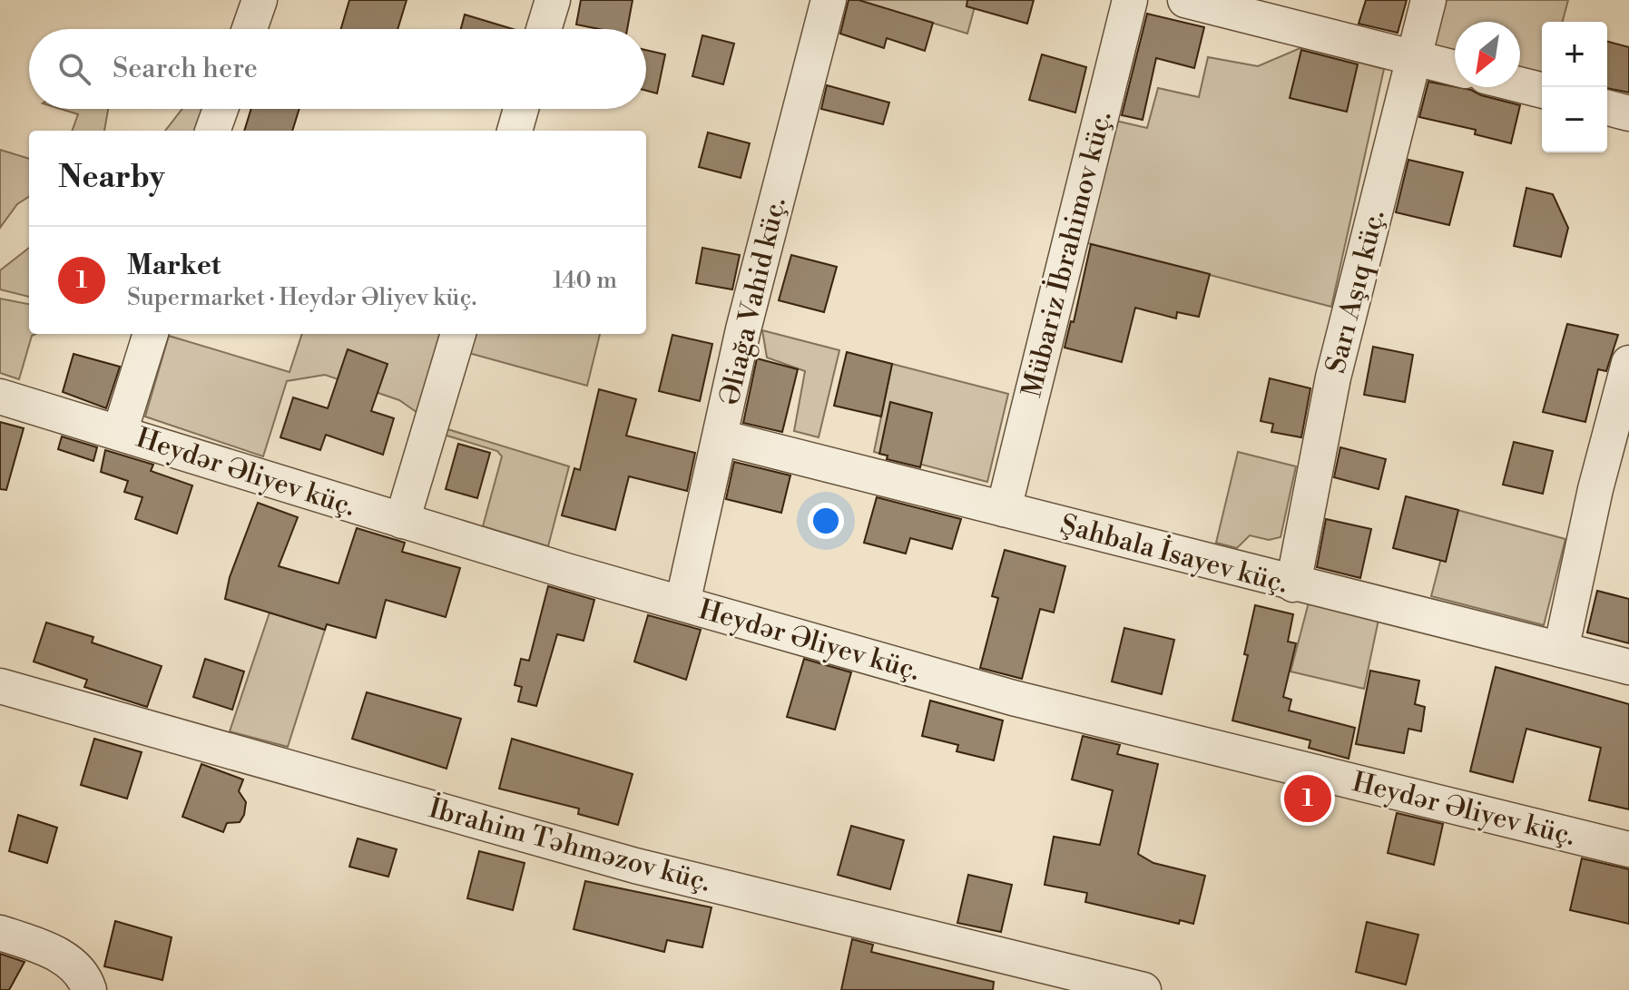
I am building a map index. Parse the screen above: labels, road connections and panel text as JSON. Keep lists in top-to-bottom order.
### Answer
{
  "streets": {
    "street": [
      "Mübariz İbrahimov küç.",
      "Sarı Aşıq küç.",
      "Əliağa Vahid küç.",
      "Heydər Əliyev küç.",
      "Şahbala İsayev küç.",
      "İbrahim Təhməzov küç."
    ]
  },
  "crossings": [
    ["Mübariz İbrahimov küç.", "Şahbala İsayev küç."],
    ["Sarı Aşıq küç.", "Şahbala İsayev küç."],
    ["Əliağa Vahid küç.", "Heydər Əliyev küç."],
    ["Əliağa Vahid küç.", "Şahbala İsayev küç."]
  ],
  "north": "bottom left",
  "page": {
    "map_buttons": ["+", "−"],
    "search": "Search here",
    "heading": "Nearby",
    "list": [
      {
        "mark": "1",
        "name": "Market",
        "note": "Supermarket · Heydər Əliyev küç.",
        "value": "140 m"
      }
    ],
    "pins": "1"
  }
}
